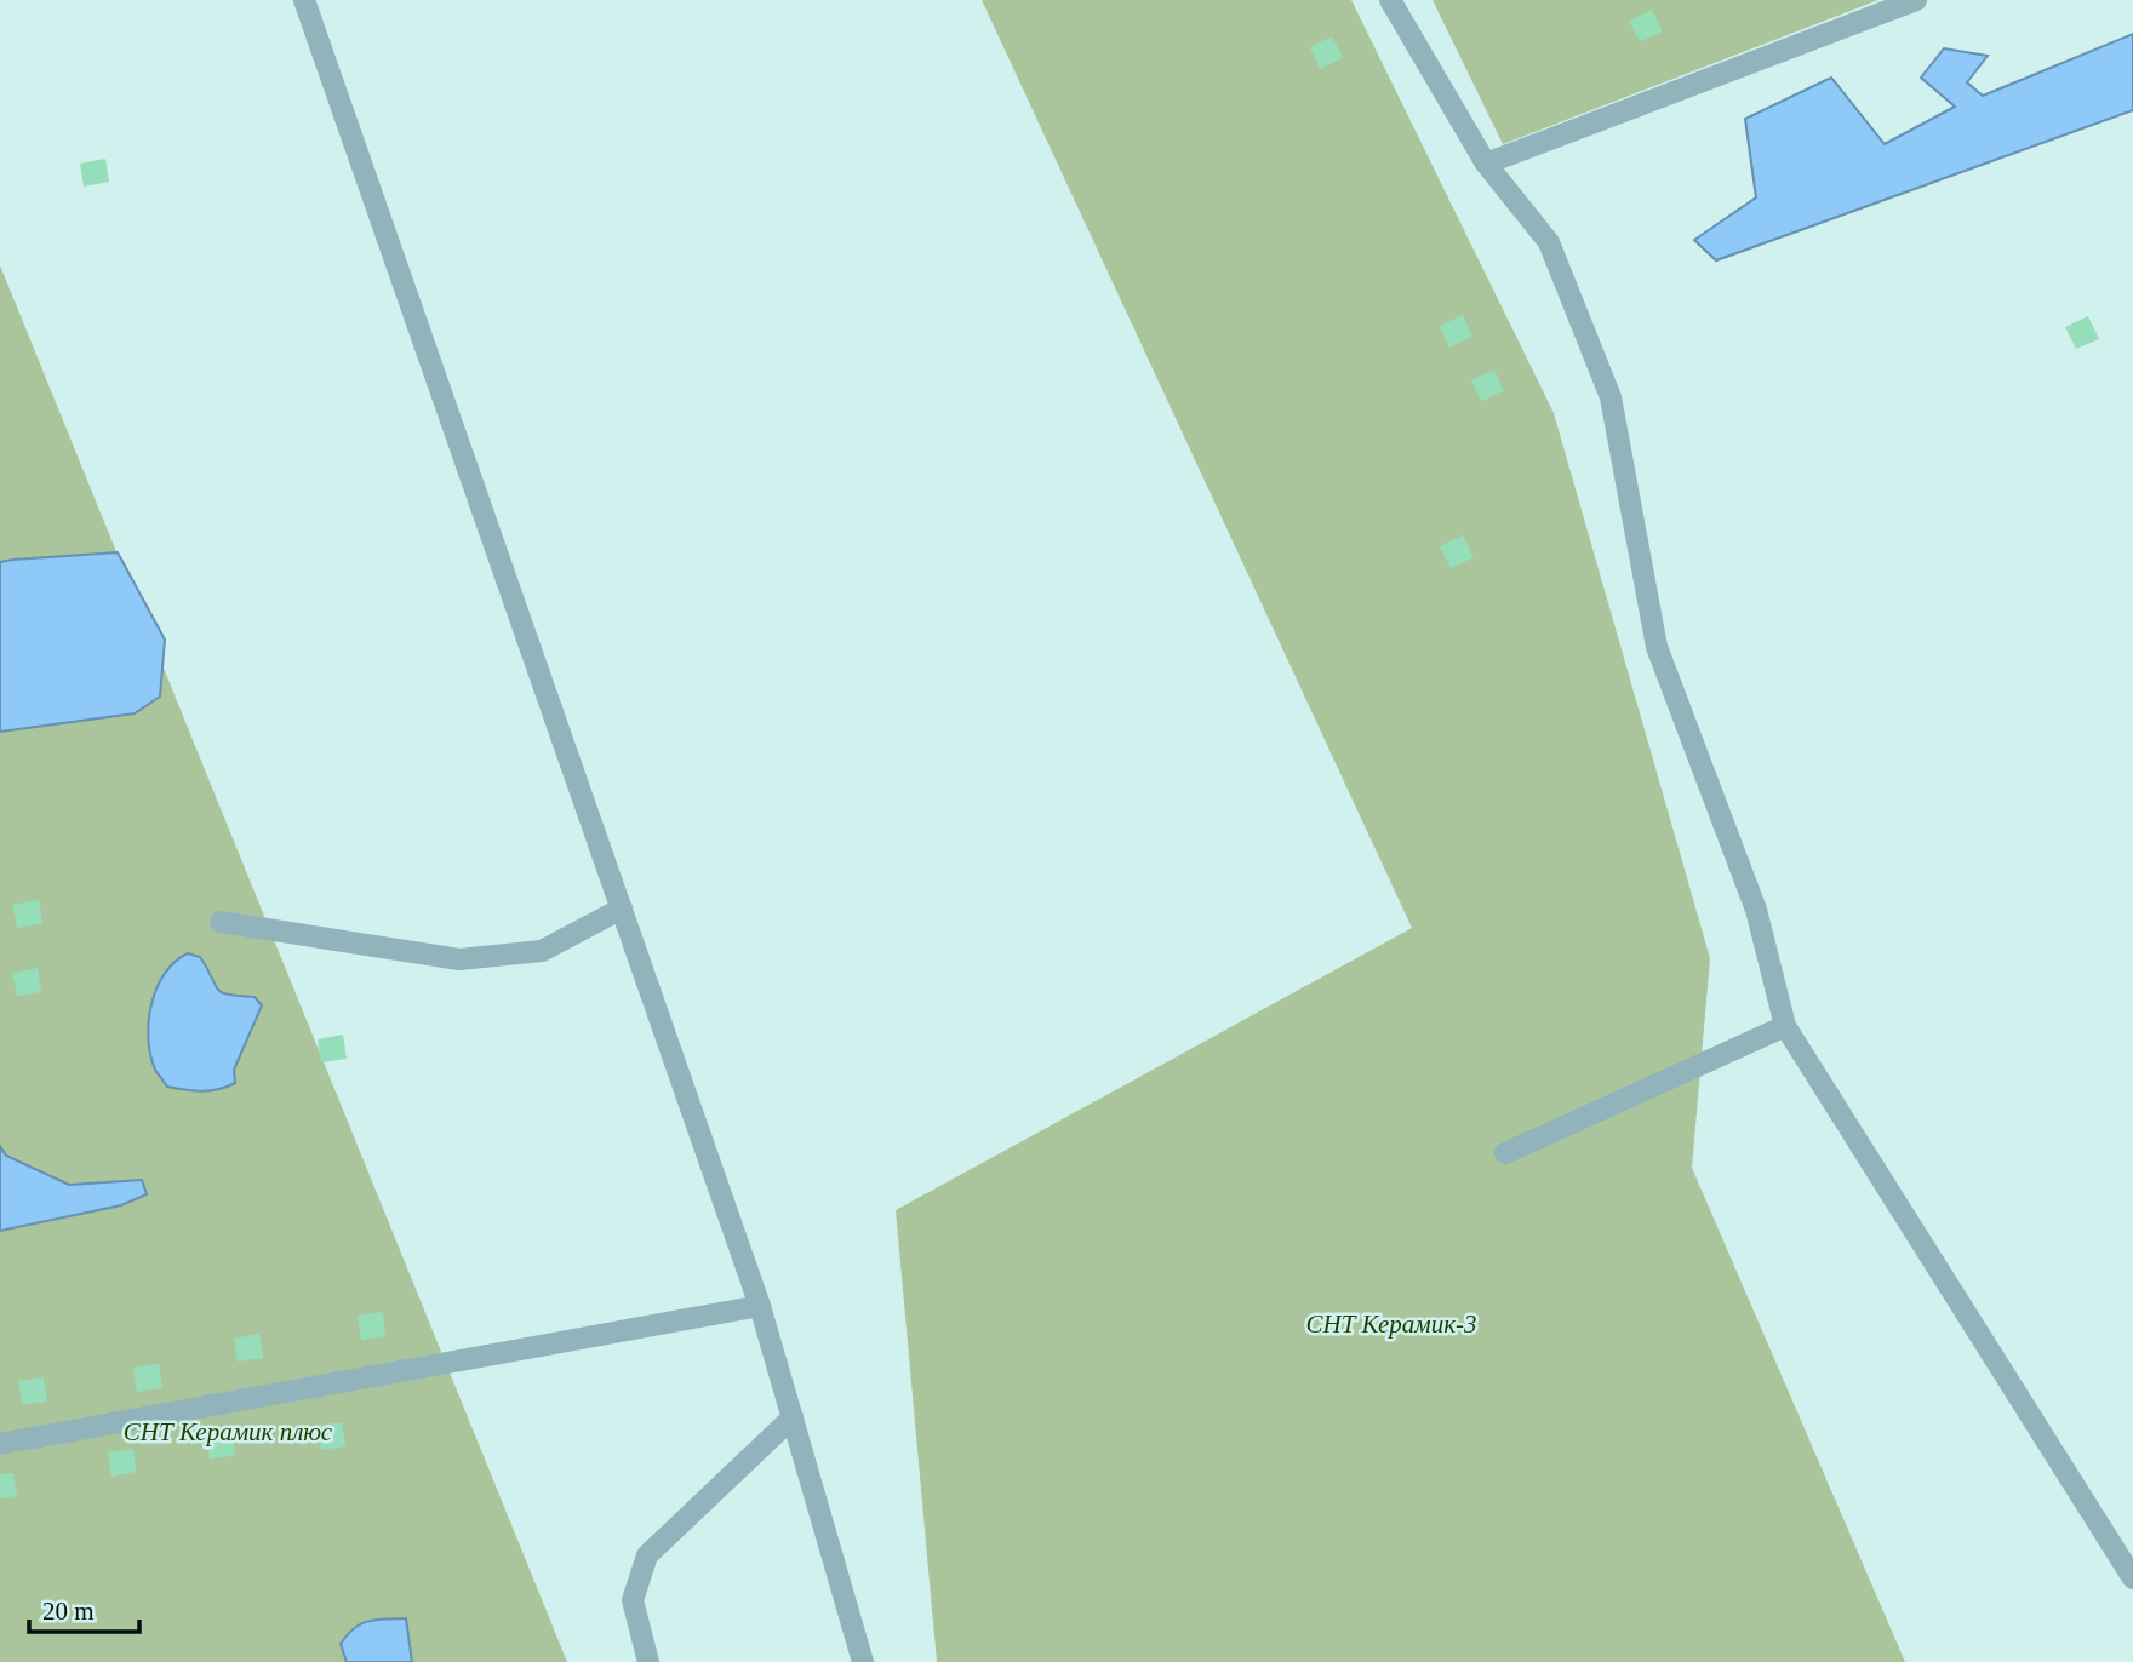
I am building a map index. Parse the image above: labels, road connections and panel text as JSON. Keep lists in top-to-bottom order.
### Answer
{
  "parks": ["СНТ Керамик-3", "СНТ Керамик плюс"],
  "scale_bar": "20 m"
}
